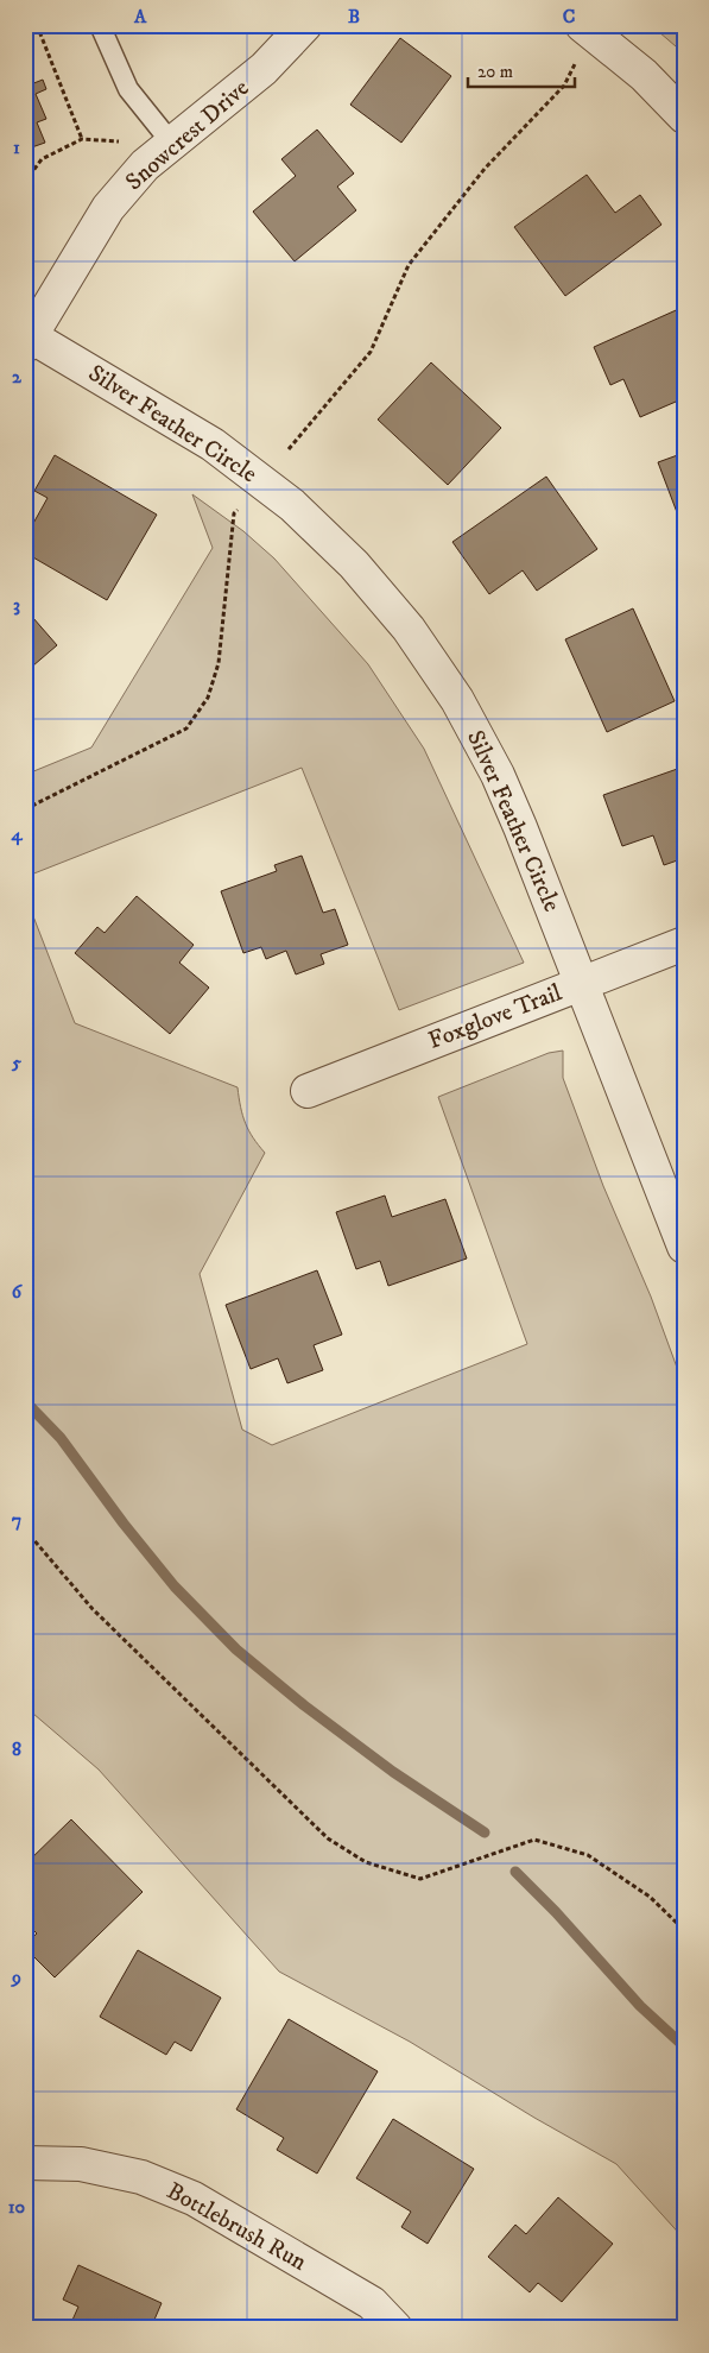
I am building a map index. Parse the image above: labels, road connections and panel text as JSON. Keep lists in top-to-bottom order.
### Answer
{
  "streets": {
    "street": [
      "Snowcrest Drive",
      "Silver Feather Circle",
      "Foxglove Trail",
      "Bottlebrush Run"
    ]
  },
  "crossings": [
    ["Snowcrest Drive", "Silver Feather Circle"],
    ["Silver Feather Circle", "Foxglove Trail"]
  ],
  "scale_bar": "20 m",
  "grid": {
    "columns": ["A", "B", "C"],
    "rows": [
      "1",
      "2",
      "3",
      "4",
      "5",
      "6",
      "7",
      "8",
      "9",
      "10"
    ]
  }
}
